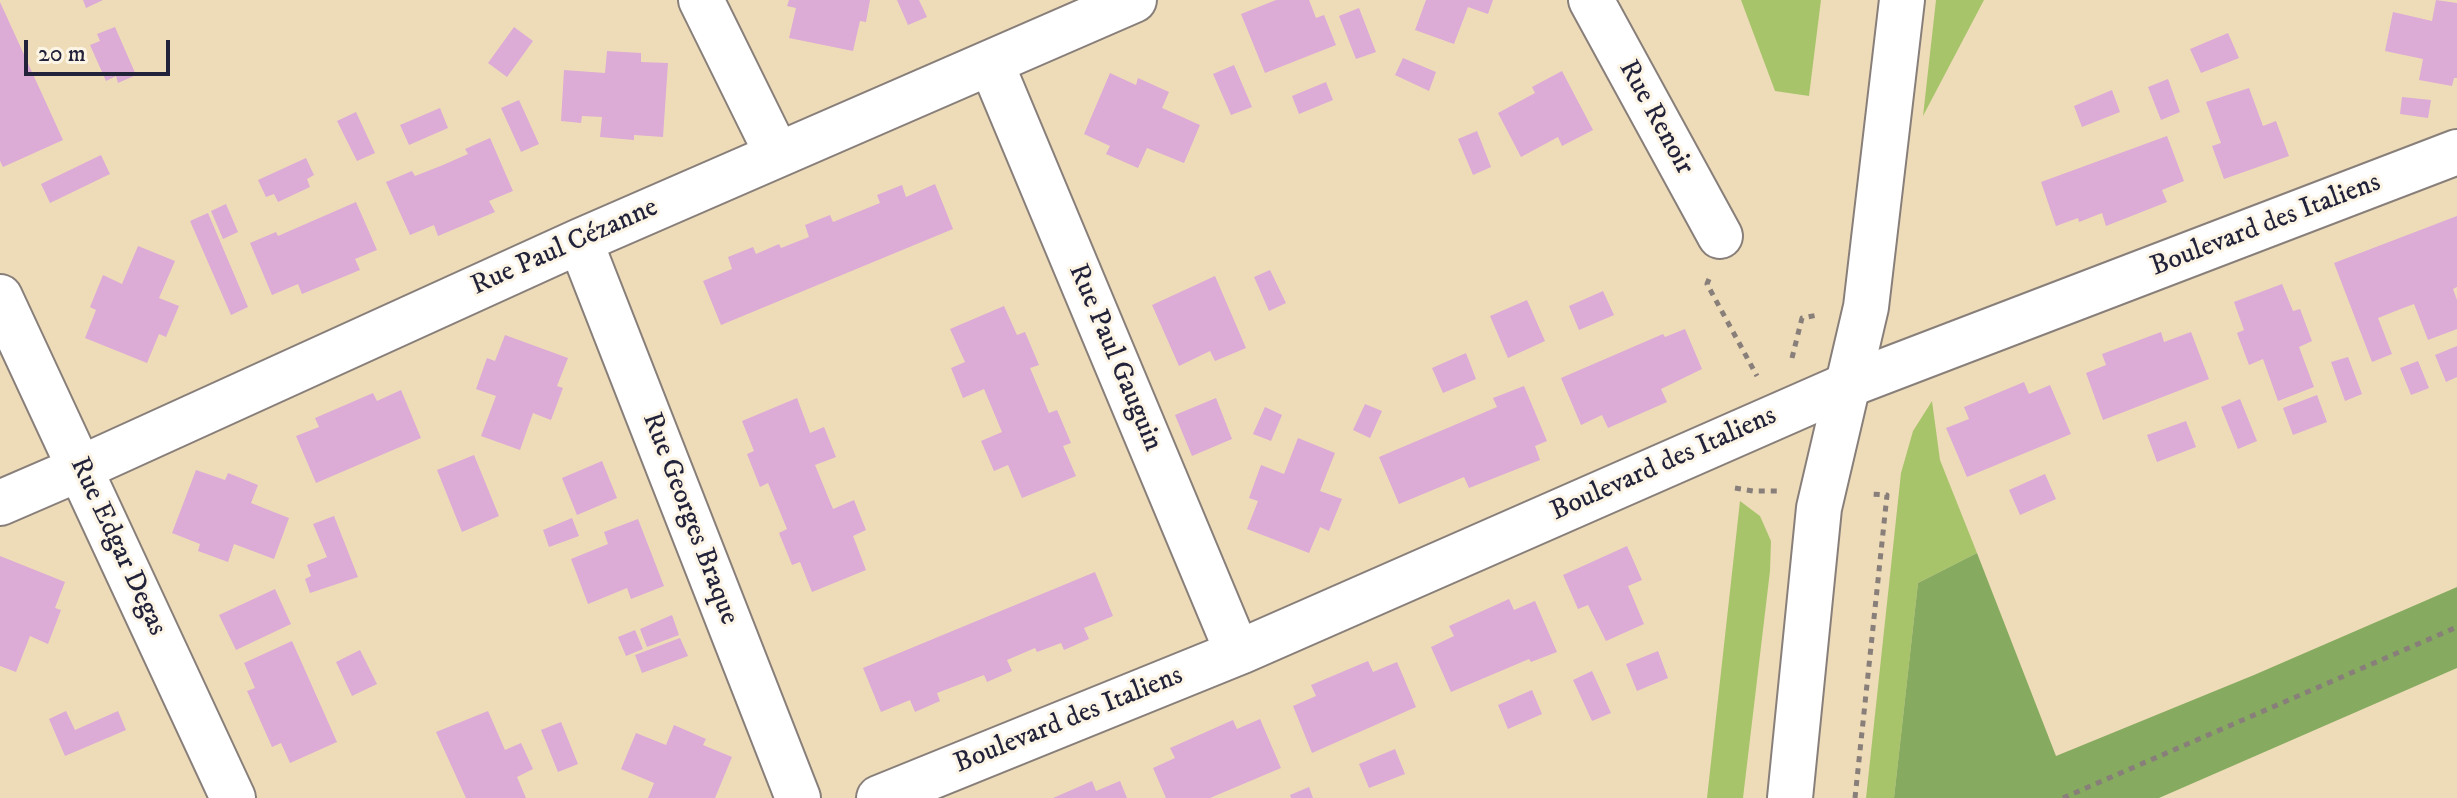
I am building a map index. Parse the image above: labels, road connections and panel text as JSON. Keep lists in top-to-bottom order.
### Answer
{
  "streets": {
    "street": [
      "Rue Renoir",
      "Boulevard des Italiens",
      "Rue Paul Cézanne",
      "Rue Paul Gauguin",
      "Rue Georges Braque",
      "Rue Edgar Degas"
    ]
  },
  "crossings": [
    ["Boulevard des Italiens", "Rue Paul Gauguin"],
    ["Rue Paul Cézanne", "Rue Paul Gauguin"],
    ["Rue Paul Cézanne", "Rue Georges Braque"],
    ["Rue Paul Cézanne", "Rue Edgar Degas"]
  ],
  "scale_bar": "20 m"
}
